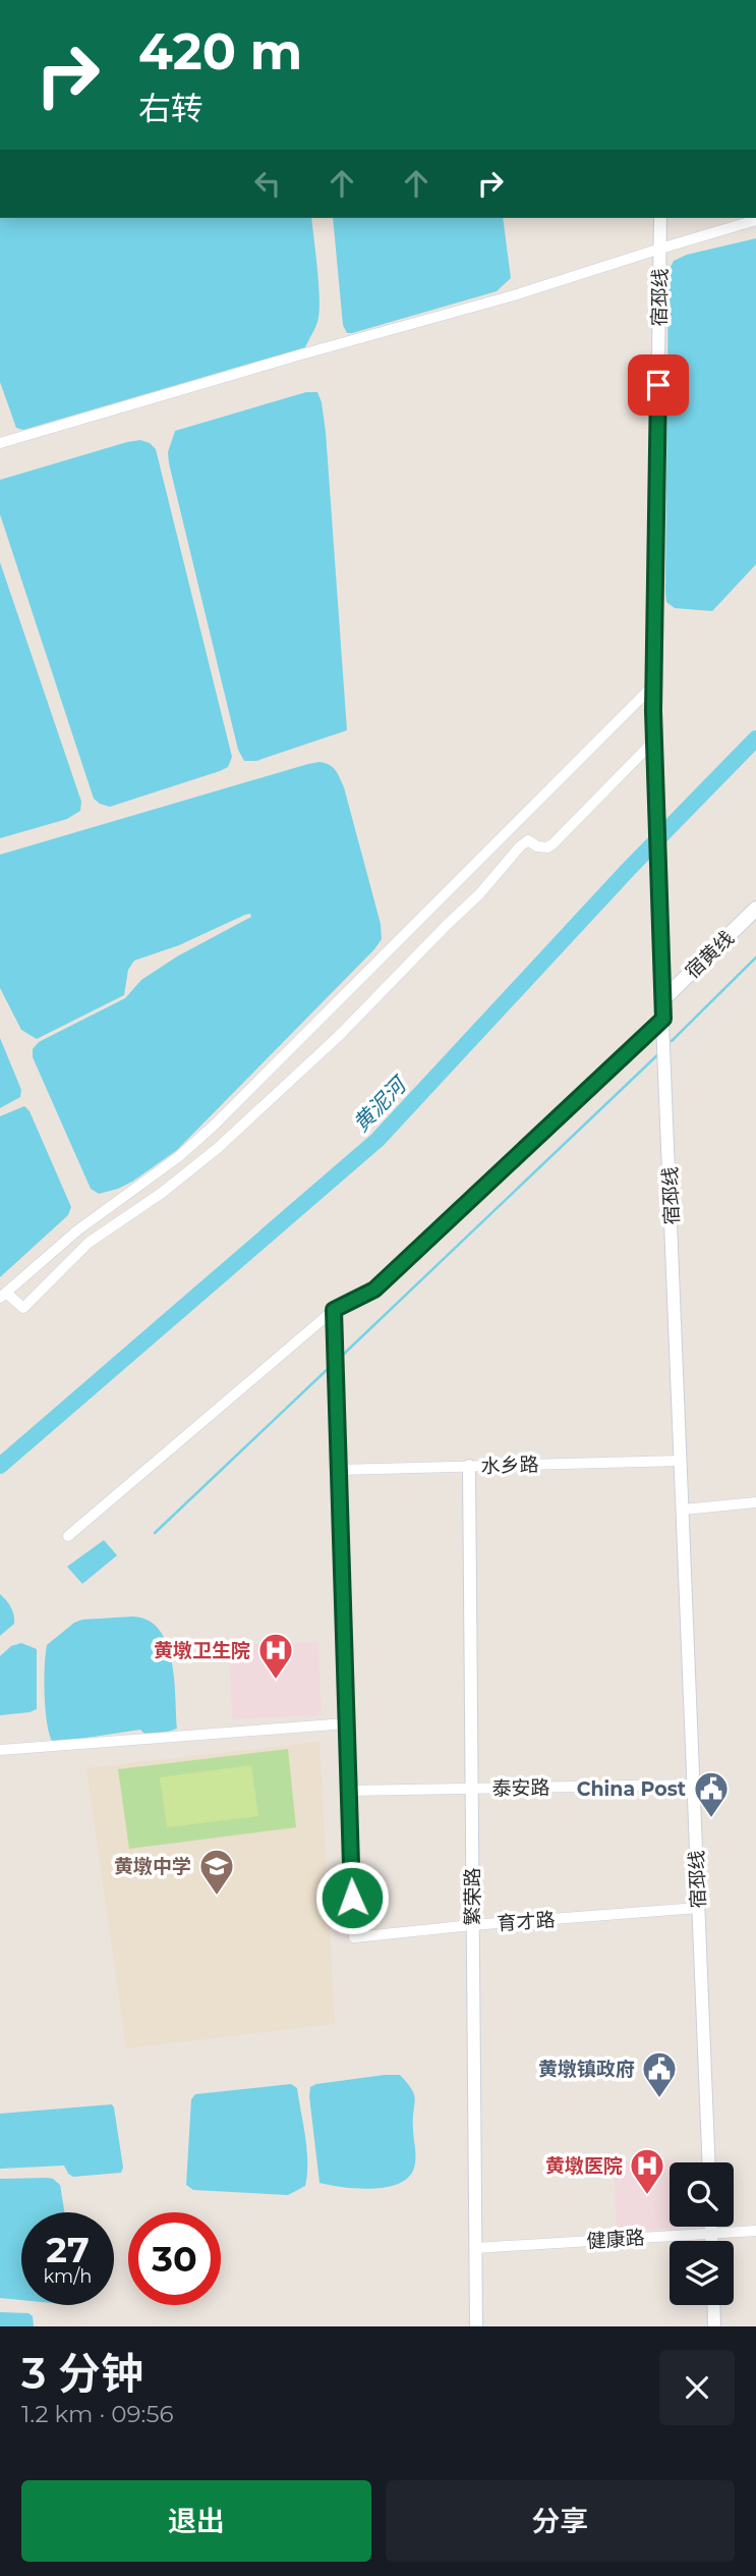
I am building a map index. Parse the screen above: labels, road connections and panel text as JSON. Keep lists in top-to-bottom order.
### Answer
{
  "streets": {
    "main road": ["宿黄线"],
    "street": [
      "宿邳线",
      "水乡路",
      "泰安路",
      "繁荣路",
      "育才路",
      "健康路"
    ]
  },
  "crossings": [
    ["宿邳线", "宿黄线"],
    ["宿邳线", "水乡路"],
    ["宿邳线", "泰安路"],
    ["宿邳线", "育才路"],
    ["水乡路", "繁荣路"],
    ["泰安路", "繁荣路"],
    ["泰安路", "育才路"],
    ["繁荣路", "育才路"],
    ["繁荣路", "健康路"]
  ],
  "water": ["黄泥河"],
  "places": {
    "hospital": ["黄墩卫生院", "黄墩医院"],
    "public building": ["China Post", "黄墩镇政府"],
    "school or university": ["黄墩中学"]
  },
  "page": {
    "turn": ["420 m", "右转"],
    "speed": "27 km/h",
    "limit": "30",
    "heading": ["3 分钟", "1.2 km · 09:56"],
    "buttons": ["退出", "分享"]
  }
}
